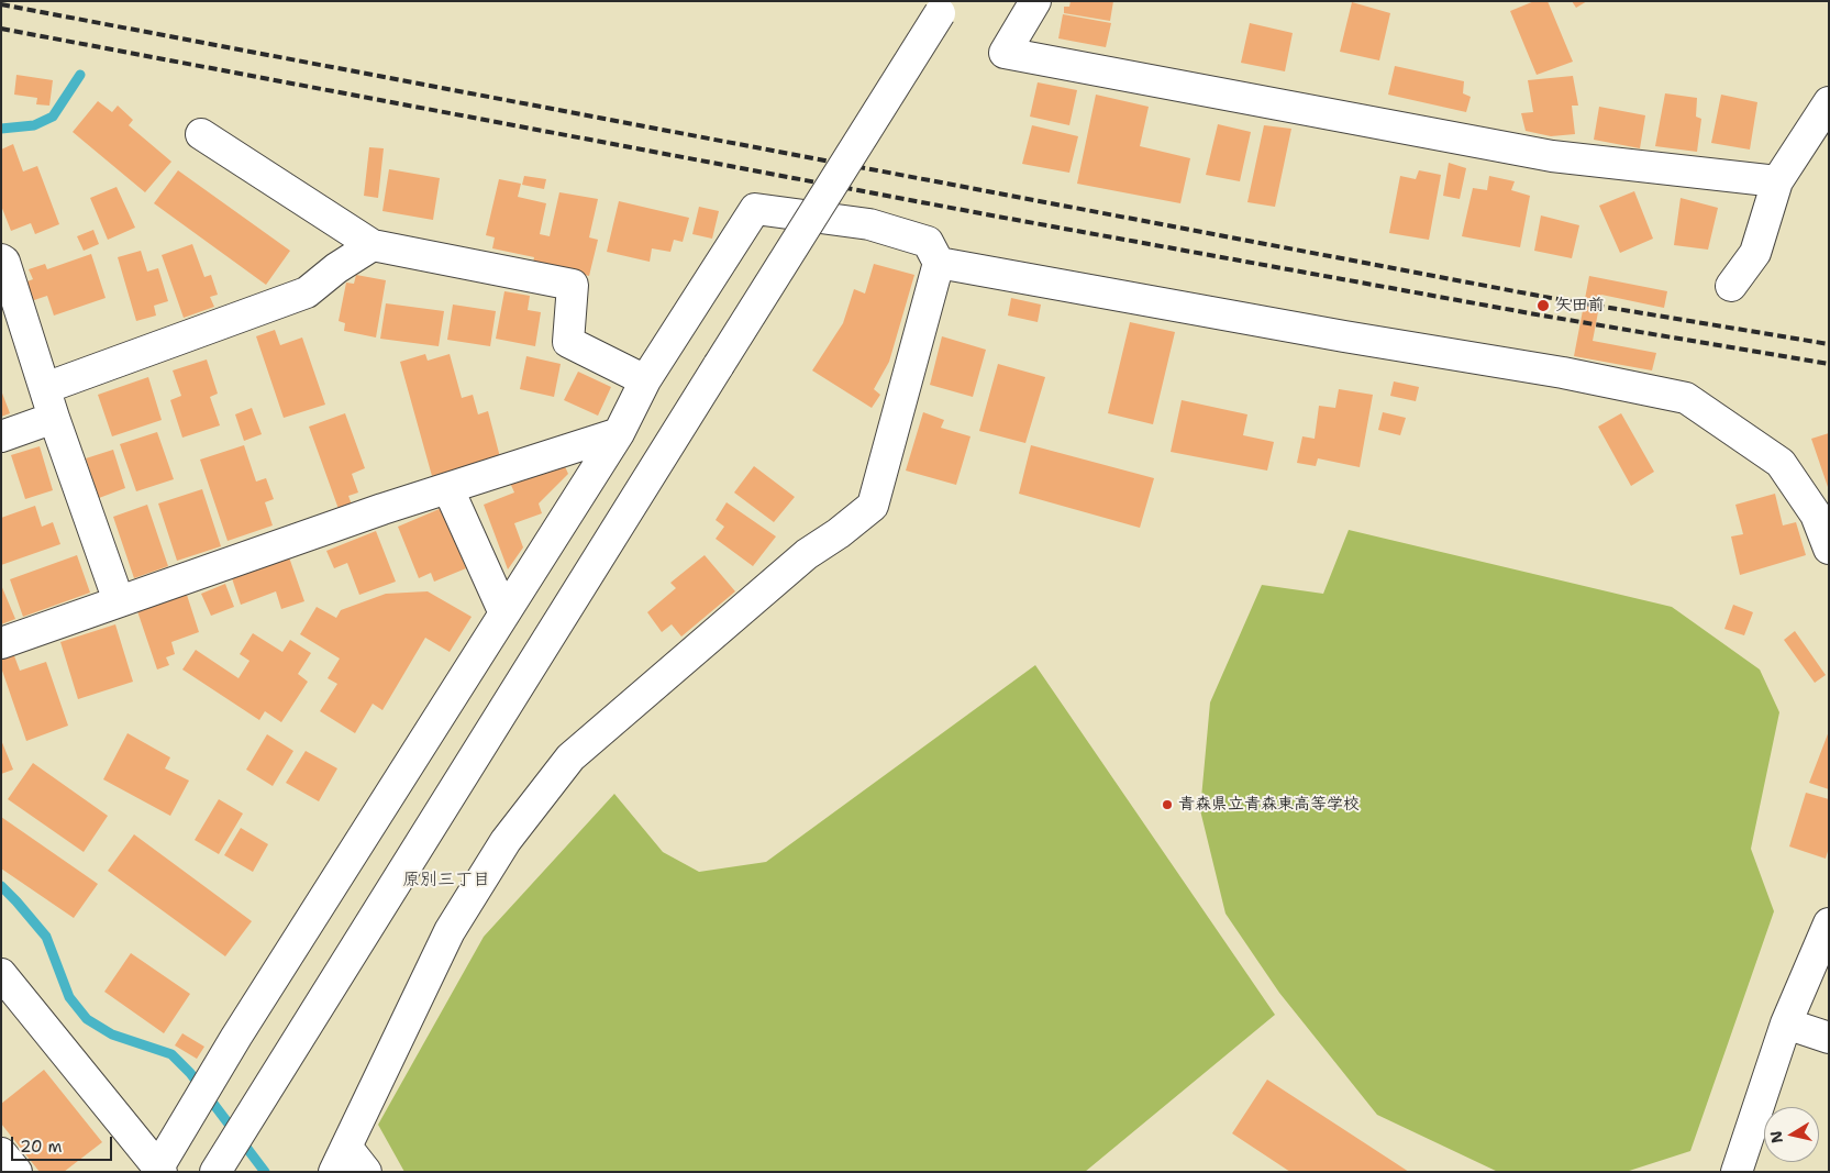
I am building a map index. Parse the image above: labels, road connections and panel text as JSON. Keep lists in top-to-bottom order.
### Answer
{
  "districts": ["原別三丁目"],
  "places": ["矢田前", "青森県立青森東高等学校"],
  "scale_bar": "20 m",
  "north": "left"
}
